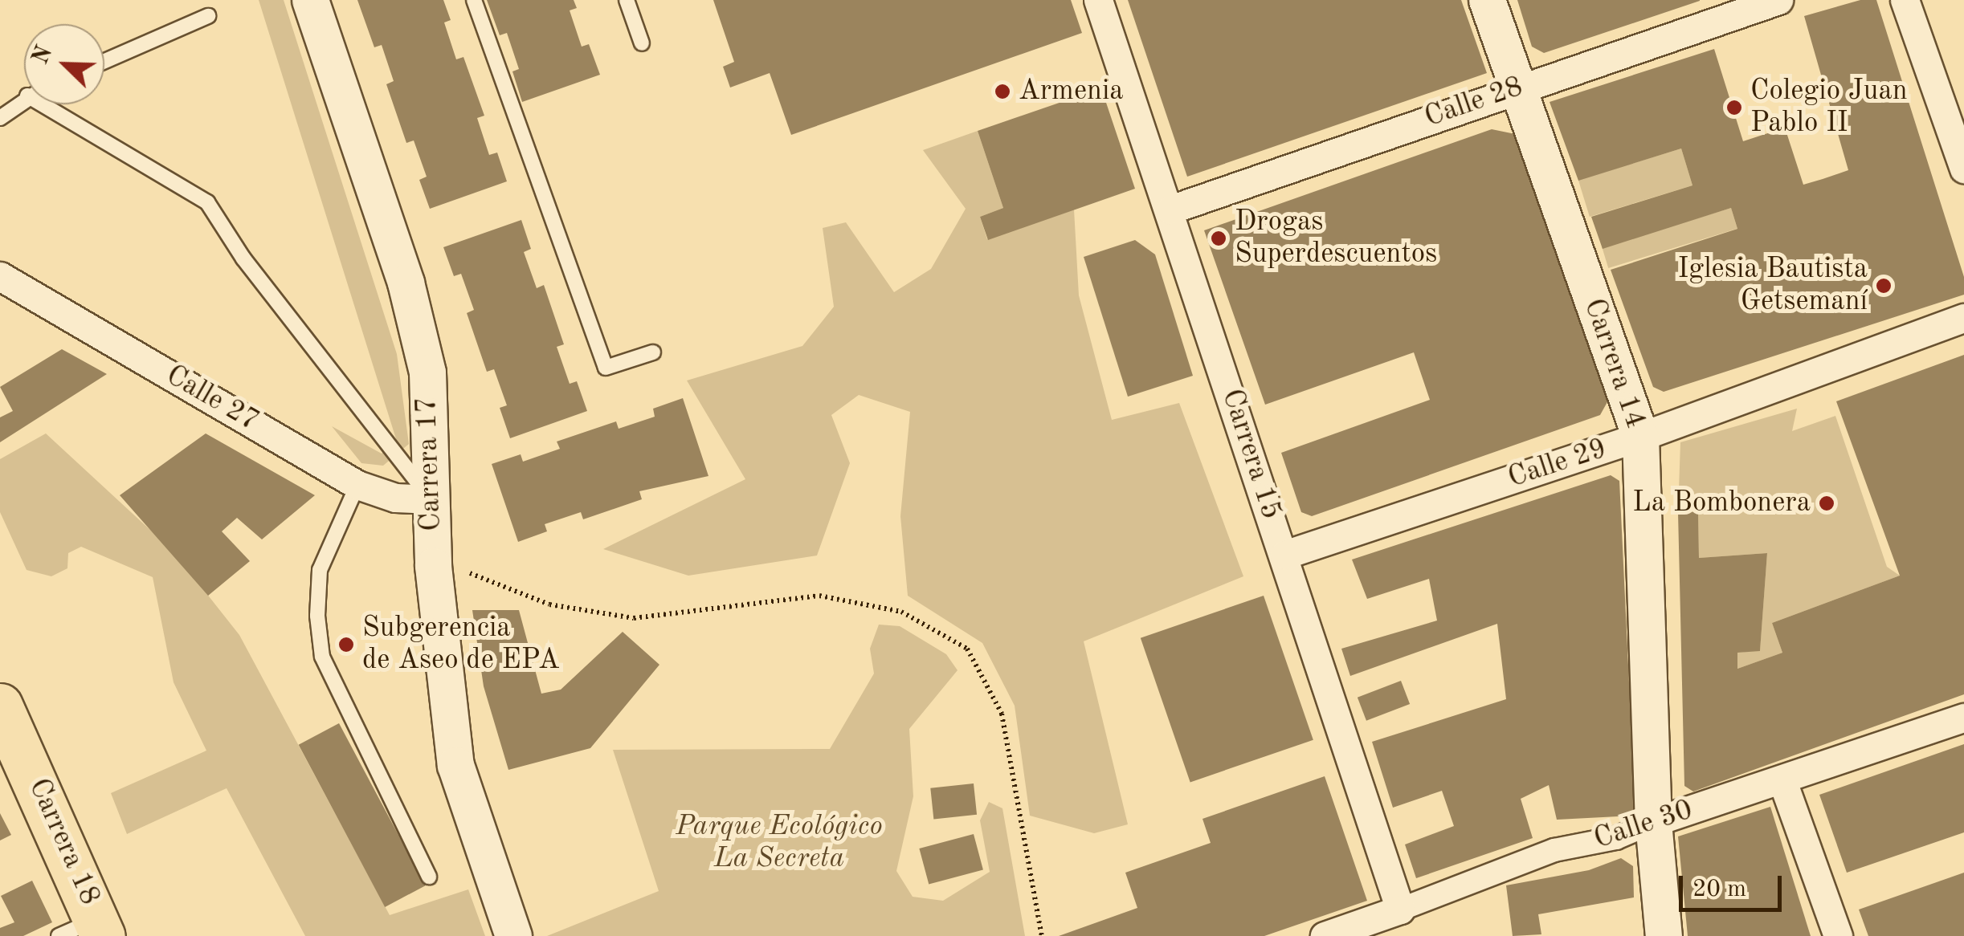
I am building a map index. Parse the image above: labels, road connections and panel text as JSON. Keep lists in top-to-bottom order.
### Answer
{
  "streets": {
    "main road": ["Carrera 18"],
    "street": [
      "Calle 28",
      "Carrera 14",
      "Calle 27",
      "Carrera 15",
      "Carrera 17",
      "Calle 29",
      "Calle 30"
    ]
  },
  "crossings": [
    ["Calle 28", "Carrera 14"],
    ["Calle 28", "Carrera 15"],
    ["Carrera 14", "Calle 29"],
    ["Carrera 14", "Calle 30"],
    ["Calle 27", "Carrera 17"],
    ["Carrera 15", "Calle 29"],
    ["Carrera 15", "Calle 30"]
  ],
  "parks": ["Parque Ecológico La Secreta"],
  "places": [
    "Armenia",
    "Colegio Juan Pablo II",
    "Drogas Superdescuentos",
    "Iglesia Bautista Getsemaní",
    "La Bombonera",
    "Subgerencia de Aseo de EPA"
  ],
  "scale_bar": "20 m",
  "north": "top left"
}
